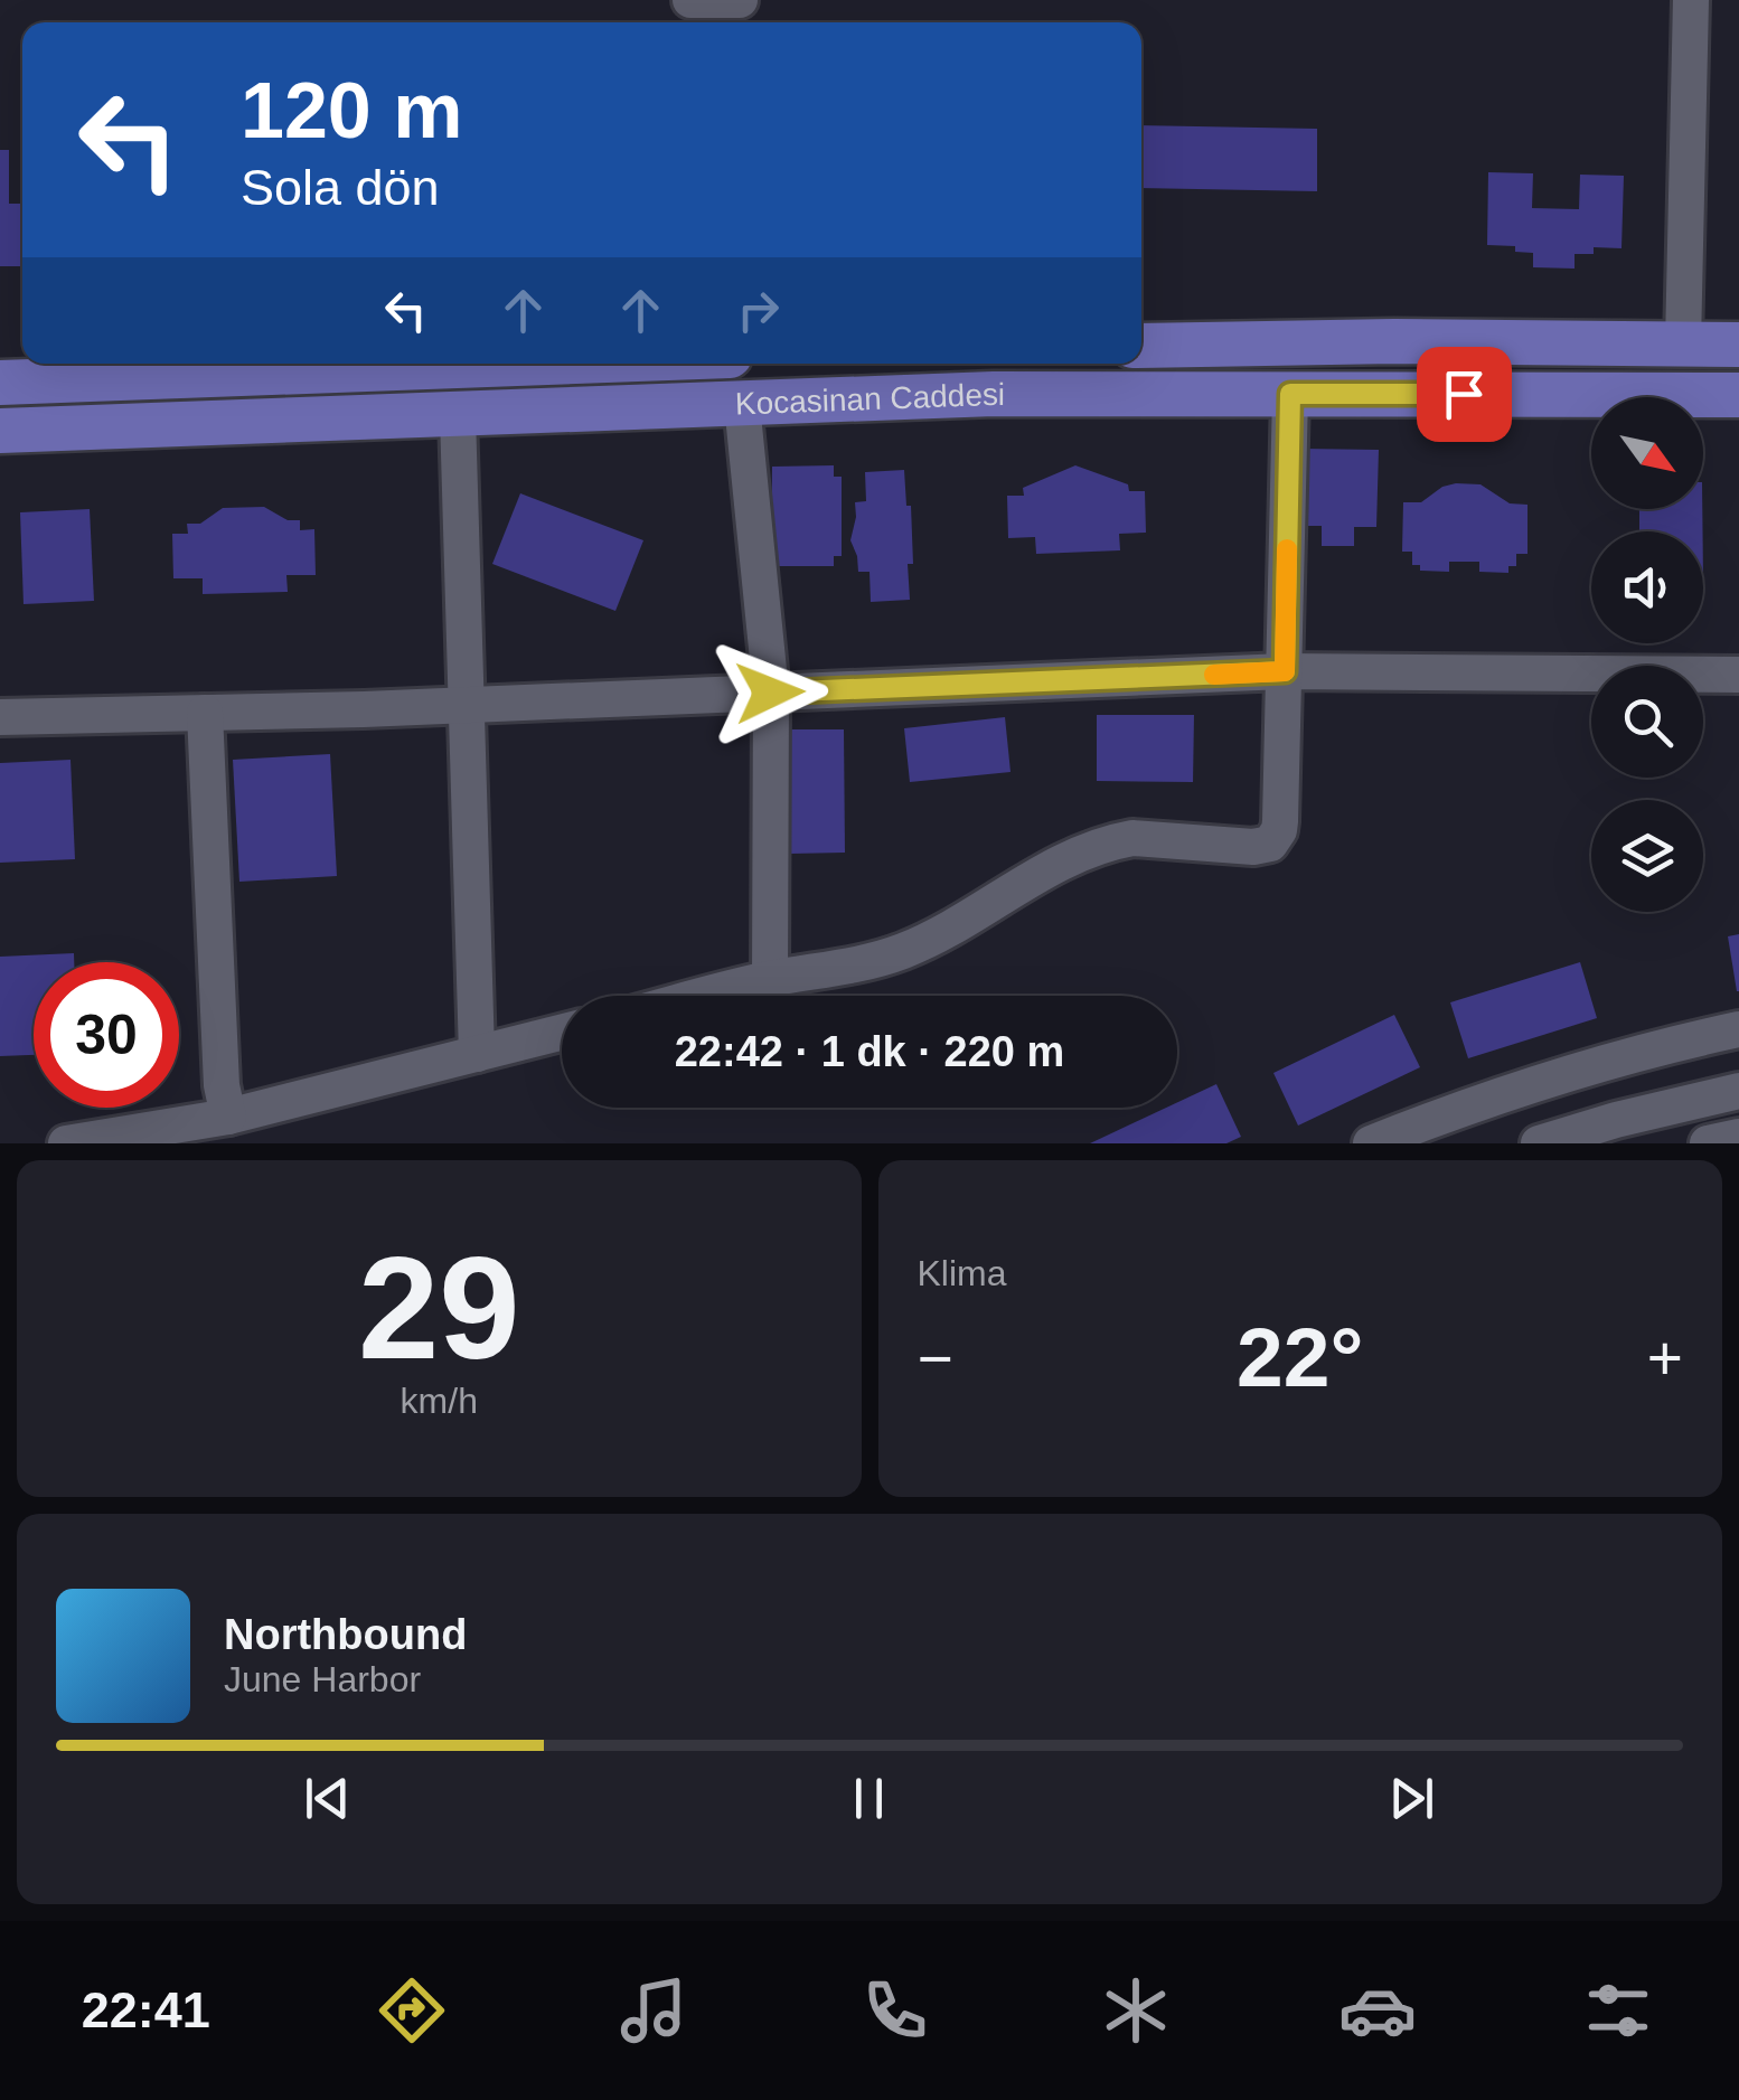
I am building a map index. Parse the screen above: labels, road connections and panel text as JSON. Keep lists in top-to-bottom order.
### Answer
{
  "streets": {
    "main road": ["Kocasinan Caddesi"]
  },
  "north": "bottom right",
  "page": {
    "turn": ["120 m", "Sola dön"],
    "limit": "30",
    "trip": "22:42 · 1 dk · 220 m",
    "tile": [
      ["29", "km/h"],
      "Klima"
    ],
    "heat": ["−", "22°", "+"],
    "song": ["Northbound", "June Harbor"],
    "tabs": "22:41"
  }
}
